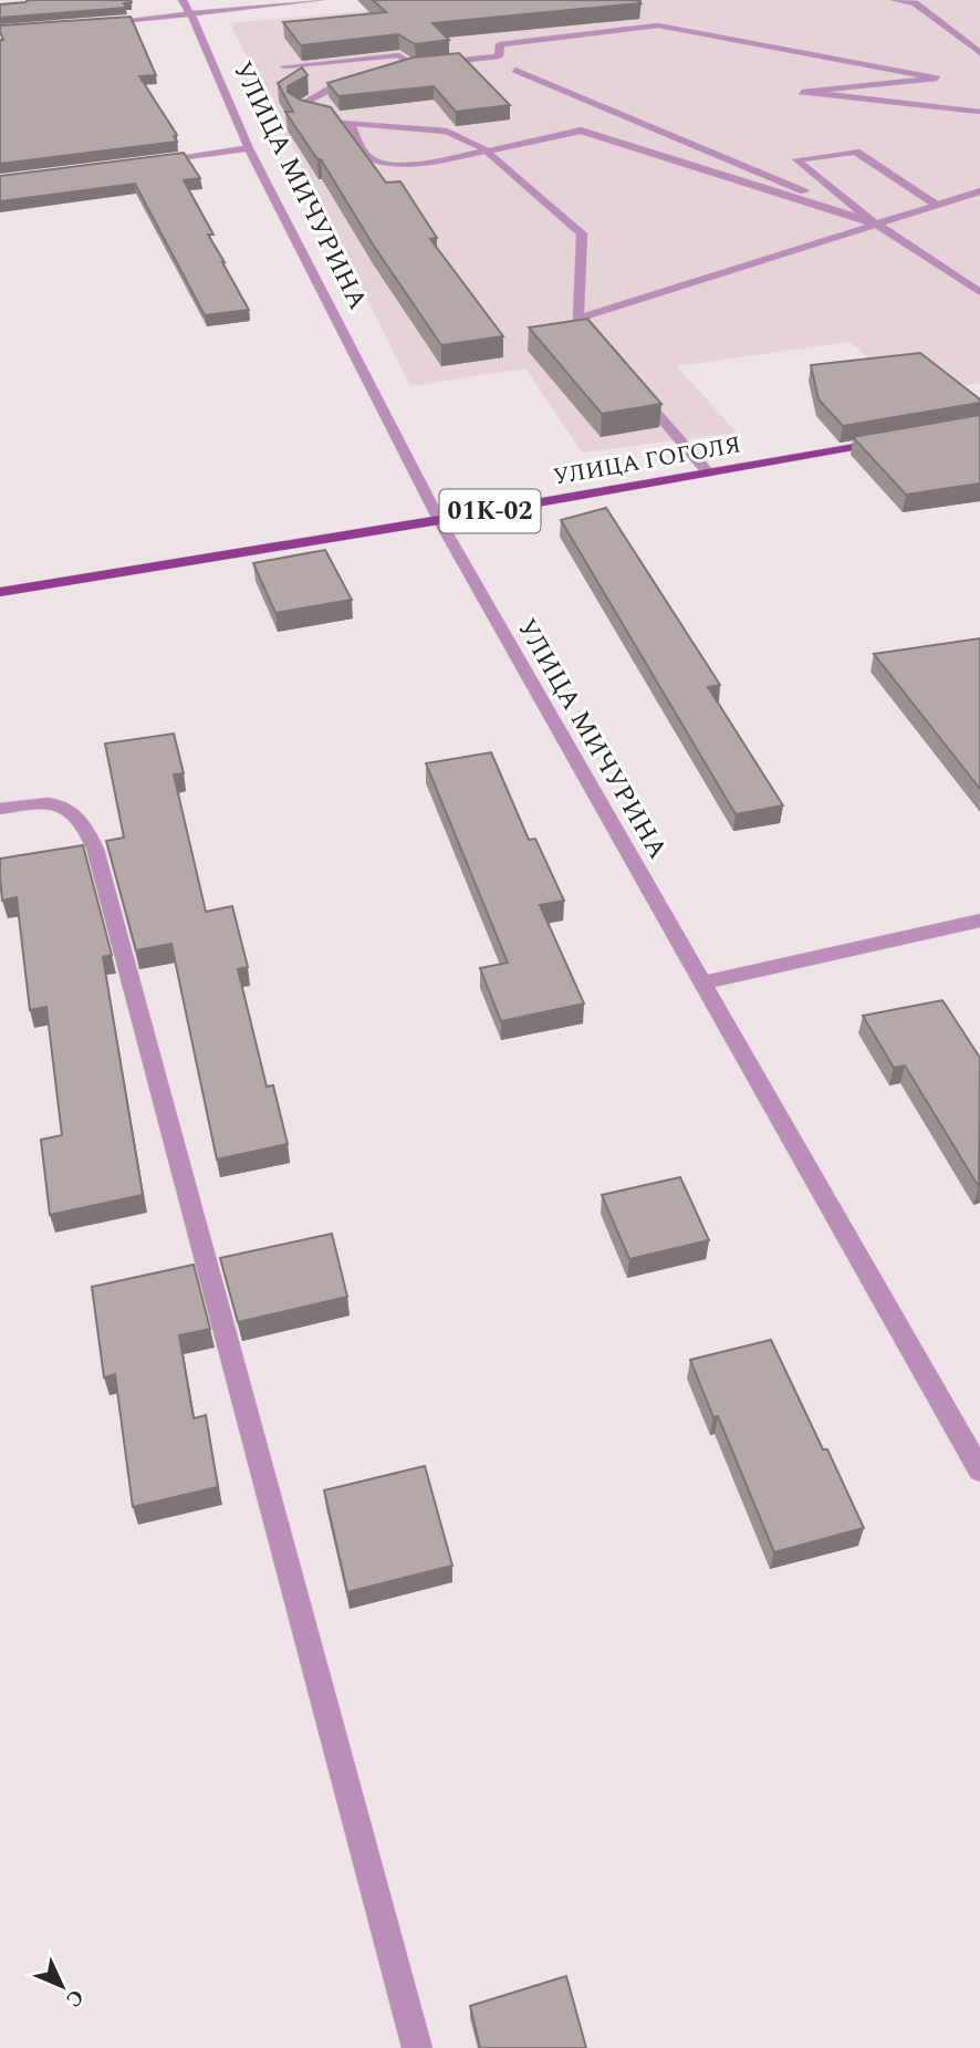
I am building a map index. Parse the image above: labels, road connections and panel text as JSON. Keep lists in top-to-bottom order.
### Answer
{
  "streets": {
    "main road": ["УЛИЦА ГОГОЛЯ", "01К-02"],
    "street": ["УЛИЦА МИЧУРИНА"]
  },
  "crossings": [
    ["УЛИЦА МИЧУРИНА", "УЛИЦА ГОГОЛЯ"]
  ],
  "north": "bottom right"
}
